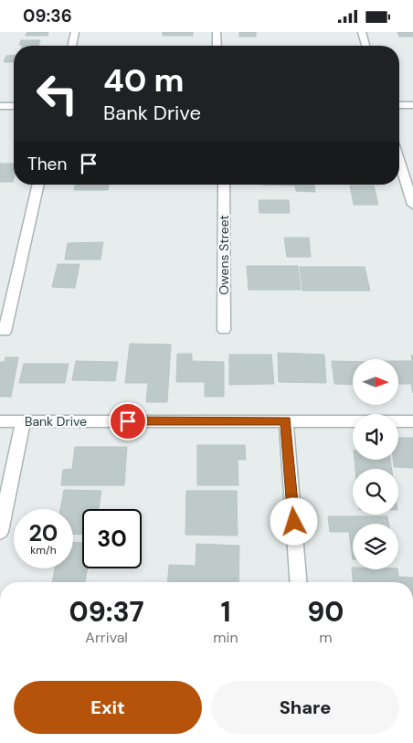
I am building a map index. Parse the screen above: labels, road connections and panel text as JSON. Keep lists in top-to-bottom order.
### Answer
{
  "streets": {
    "street": ["Owens Street", "Bank Drive"]
  },
  "north": "right",
  "page": {
    "status": "09:36",
    "turn": ["40 m", "Bank Drive"],
    "then": "Then",
    "speed": "20 km/h",
    "limit": "30",
    "eta": [
      "09:37",
      "Arrival",
      "1",
      "min",
      "90",
      "m"
    ],
    "buttons": ["Exit", "Share"]
  }
}
